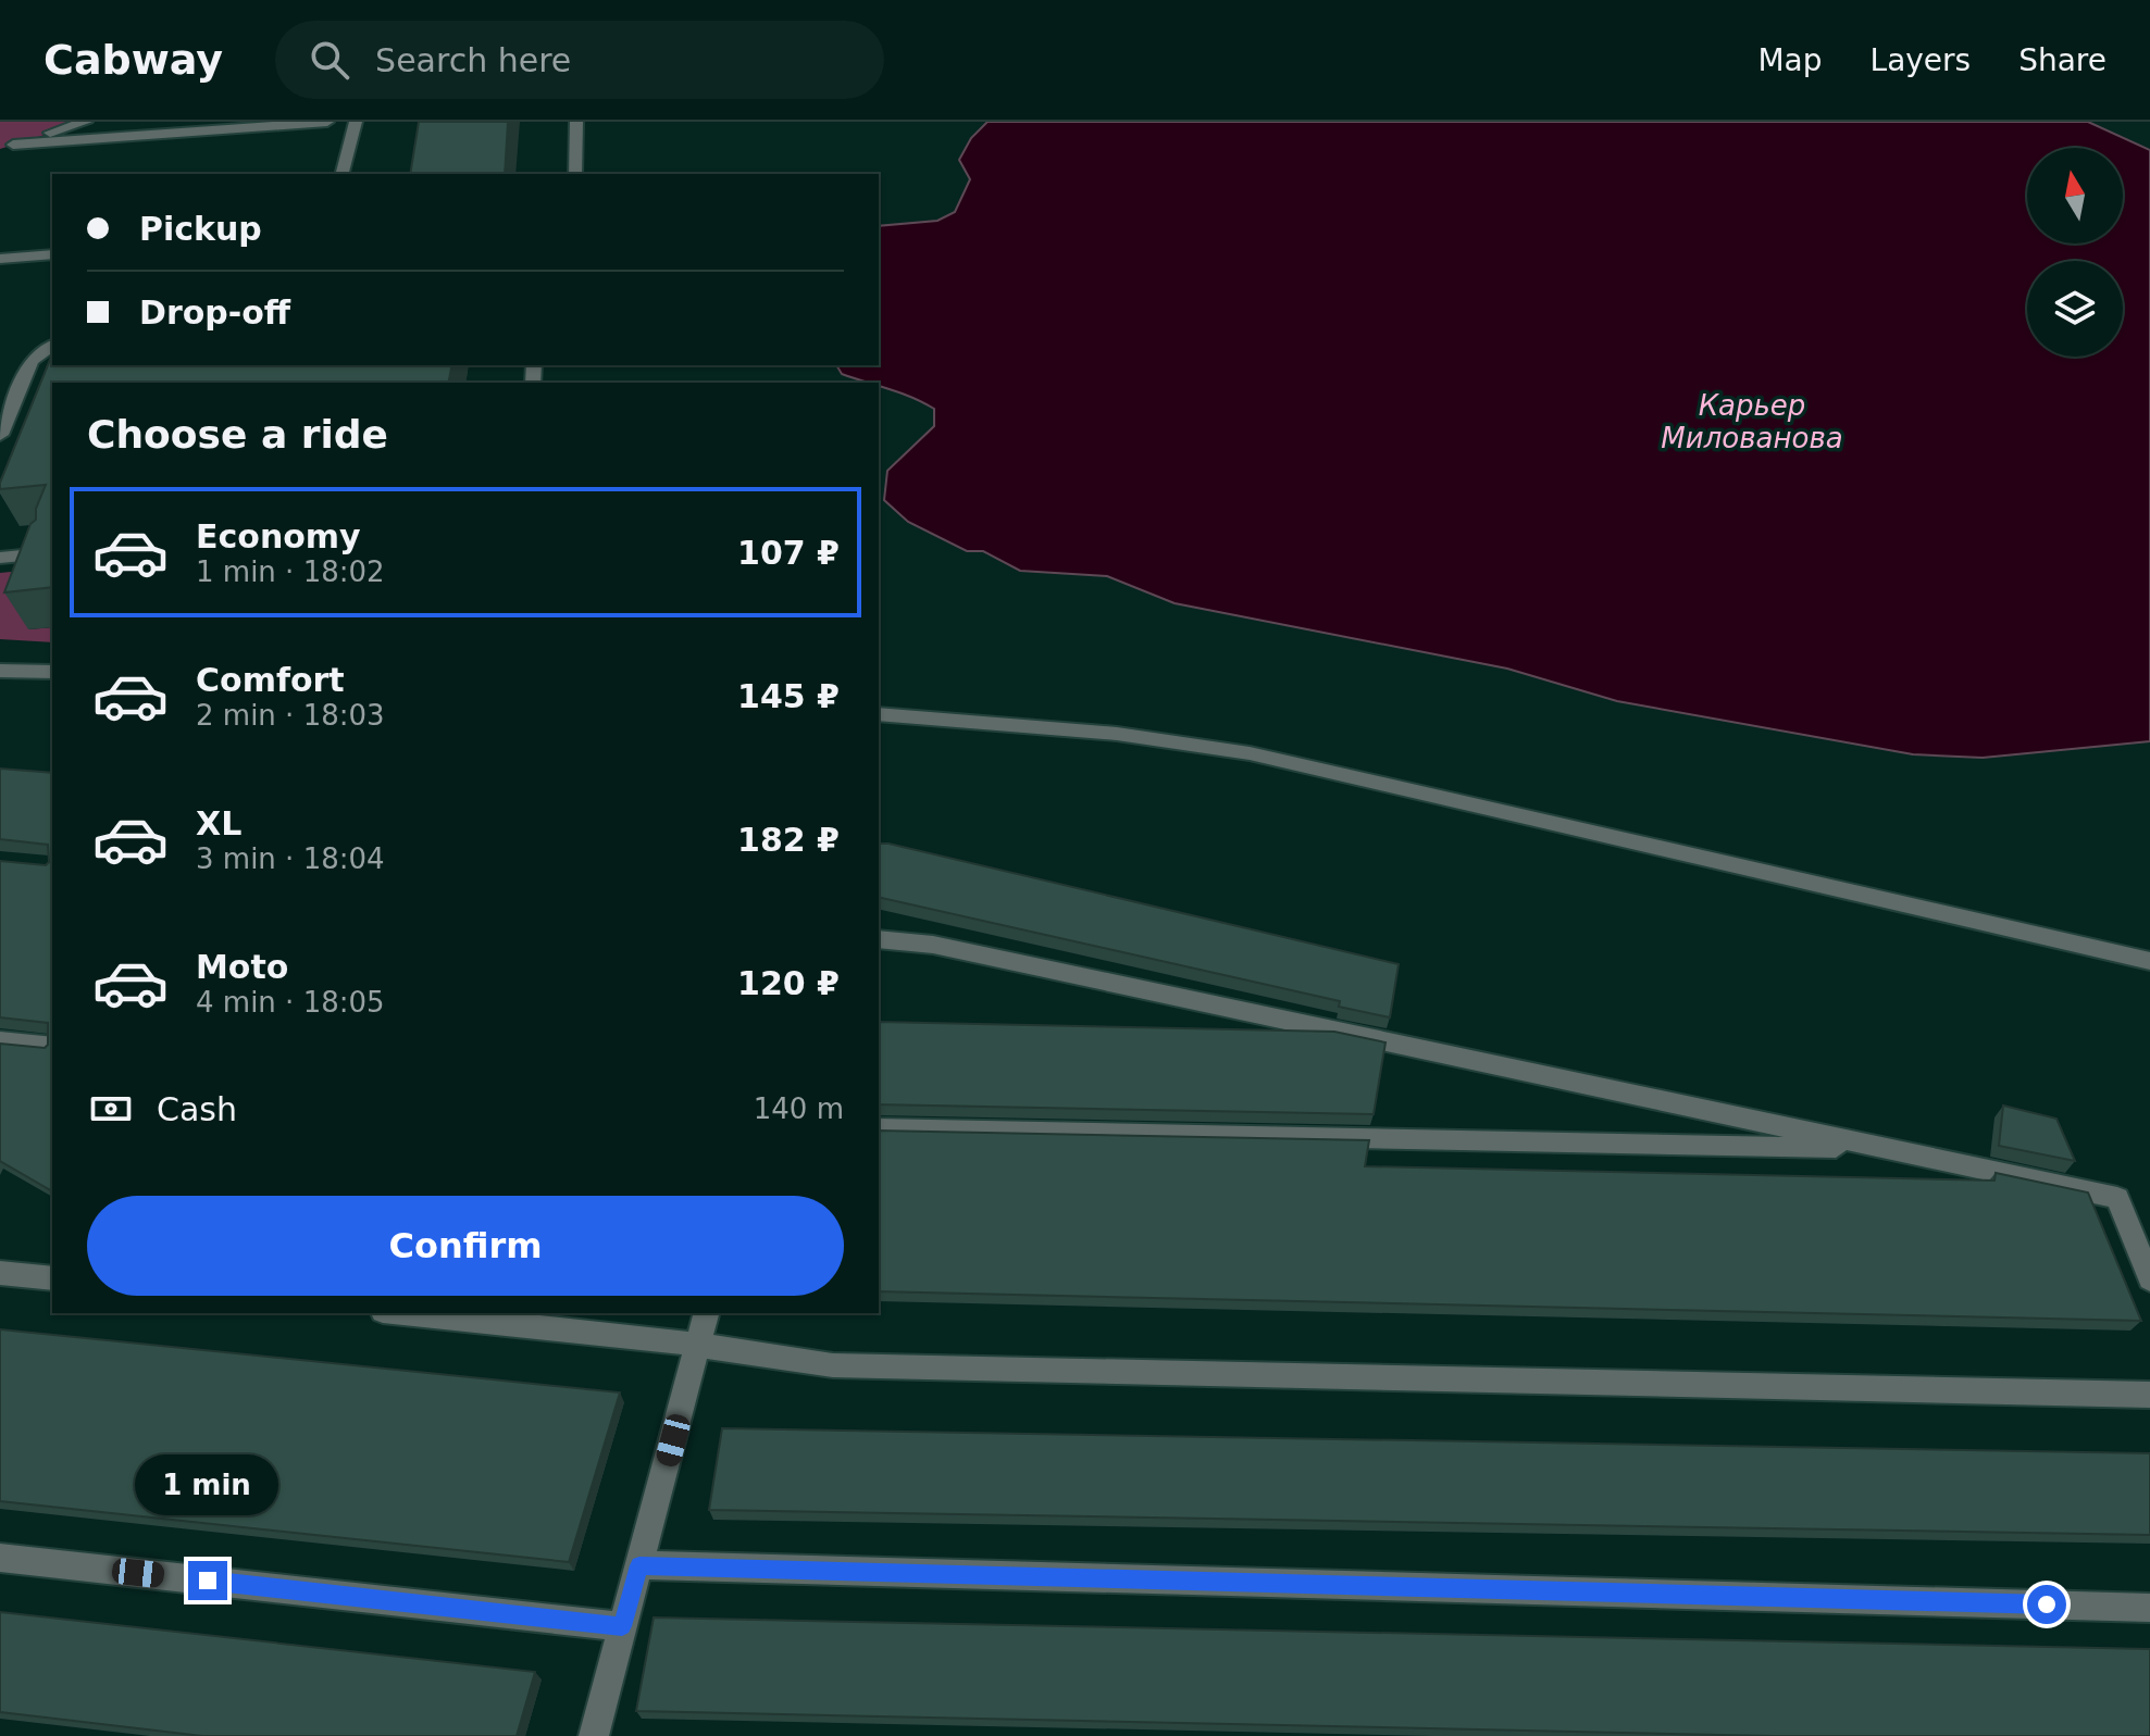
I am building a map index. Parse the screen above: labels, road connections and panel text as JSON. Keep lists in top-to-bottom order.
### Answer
{
  "water": ["Карьер Милованова"],
  "north": "top",
  "page": {
    "header": "Cabway",
    "search": "Search here",
    "nav": ["Map", "Layers", "Share"],
    "banner": ["Pickup", "Drop-off"],
    "heading": "Choose a ride",
    "list": [
      {
        "name": "Economy",
        "note": "1 min · 18:02",
        "value": "107 ₽"
      },
      {
        "name": "Comfort",
        "note": "2 min · 18:03",
        "value": "145 ₽"
      },
      {
        "name": "XL",
        "note": "3 min · 18:04",
        "value": "182 ₽"
      },
      {
        "name": "Moto",
        "note": "4 min · 18:05",
        "value": "120 ₽"
      }
    ],
    "pay": ["Cash", "140 m"],
    "buttons": "Confirm",
    "bubble": "1 min"
  }
}
